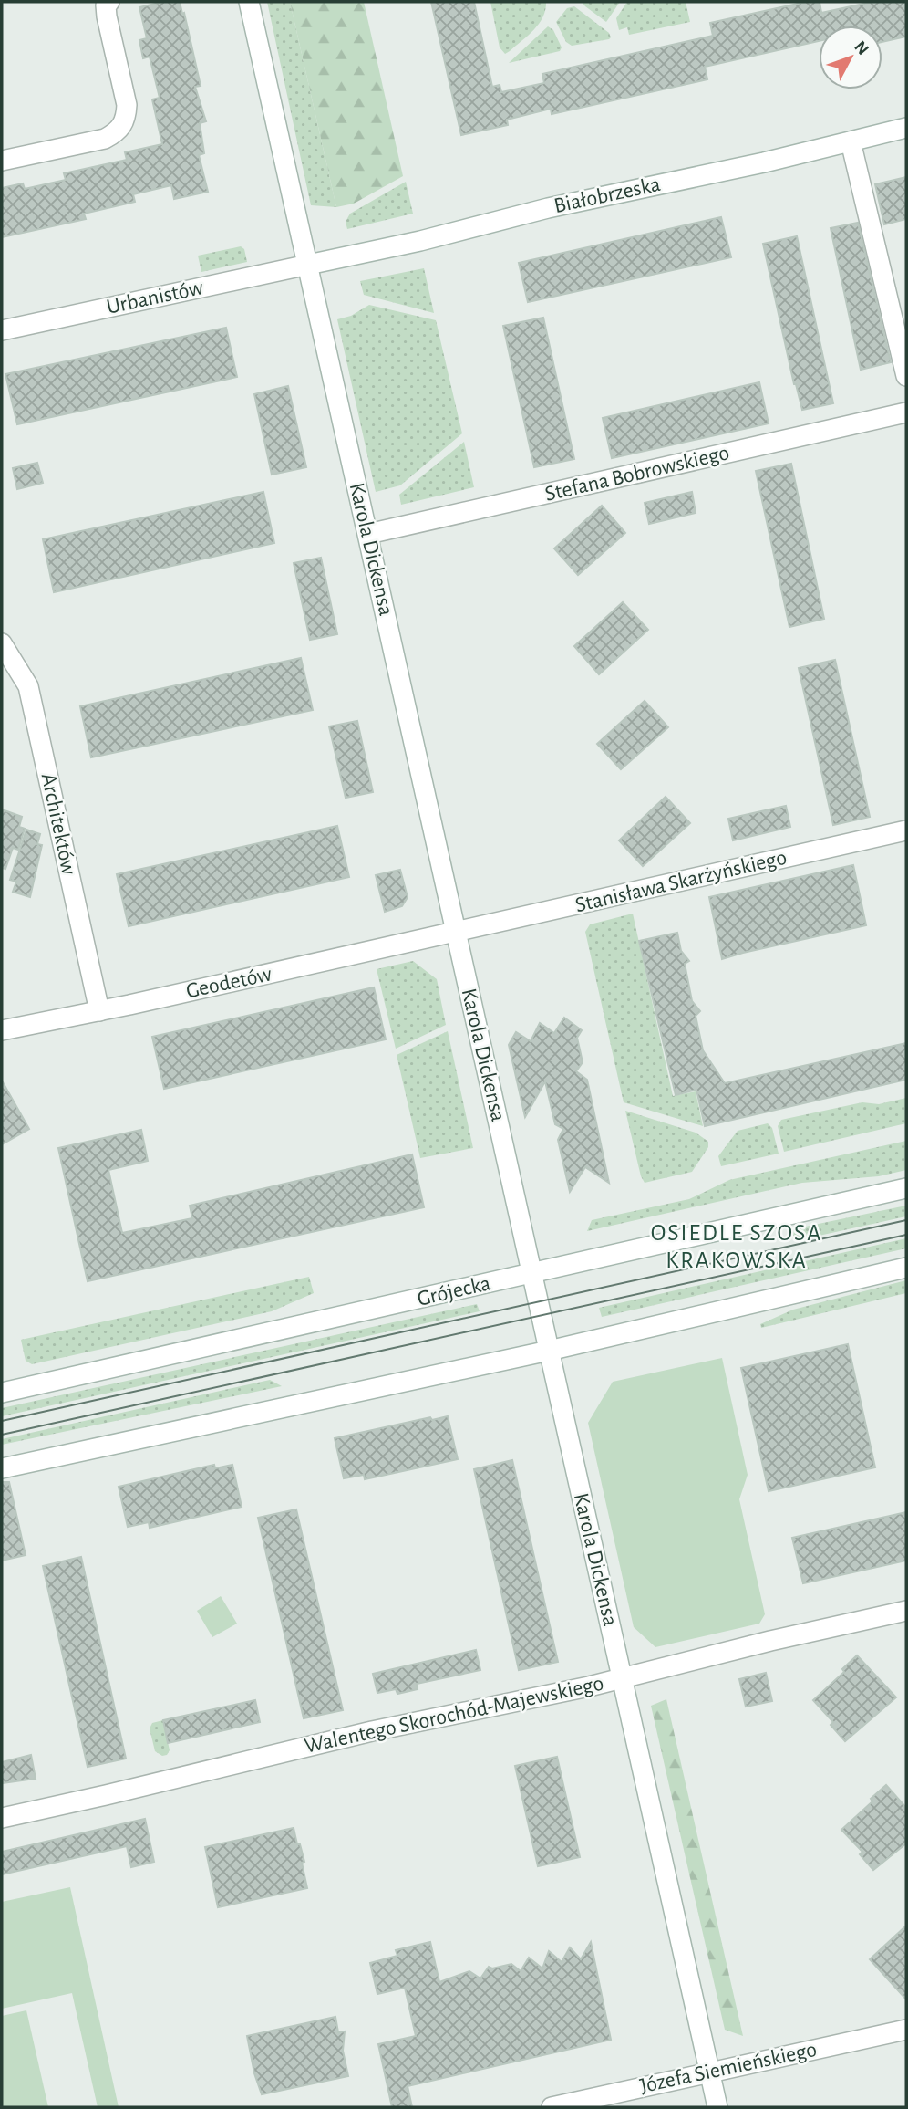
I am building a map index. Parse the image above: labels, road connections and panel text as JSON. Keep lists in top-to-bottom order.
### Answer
{
  "streets": {
    "street": [
      "Białobrzeska",
      "Urbanistów",
      "Stefana Bobrowskiego",
      "Karola Dickensa",
      "Architektów",
      "Stanisława Skarżyńskiego",
      "Geodetów",
      "Grójecka",
      "Walentego Skorochód-Majewskiego",
      "Józefa Siemieńskiego"
    ]
  },
  "crossings": [
    ["Białobrzeska", "Urbanistów"],
    ["Białobrzeska", "Karola Dickensa"],
    ["Urbanistów", "Karola Dickensa"],
    ["Stefana Bobrowskiego", "Karola Dickensa"],
    ["Karola Dickensa", "Stanisława Skarżyńskiego"],
    ["Karola Dickensa", "Geodetów"],
    ["Karola Dickensa", "Grójecka"],
    ["Karola Dickensa", "Walentego Skorochód-Majewskiego"],
    ["Karola Dickensa", "Józefa Siemieńskiego"],
    ["Architektów", "Geodetów"],
    ["Stanisława Skarżyńskiego", "Geodetów"]
  ],
  "districts": ["OSIEDLE SZOSA KRAKOWSKA"],
  "north": "top right"
}
